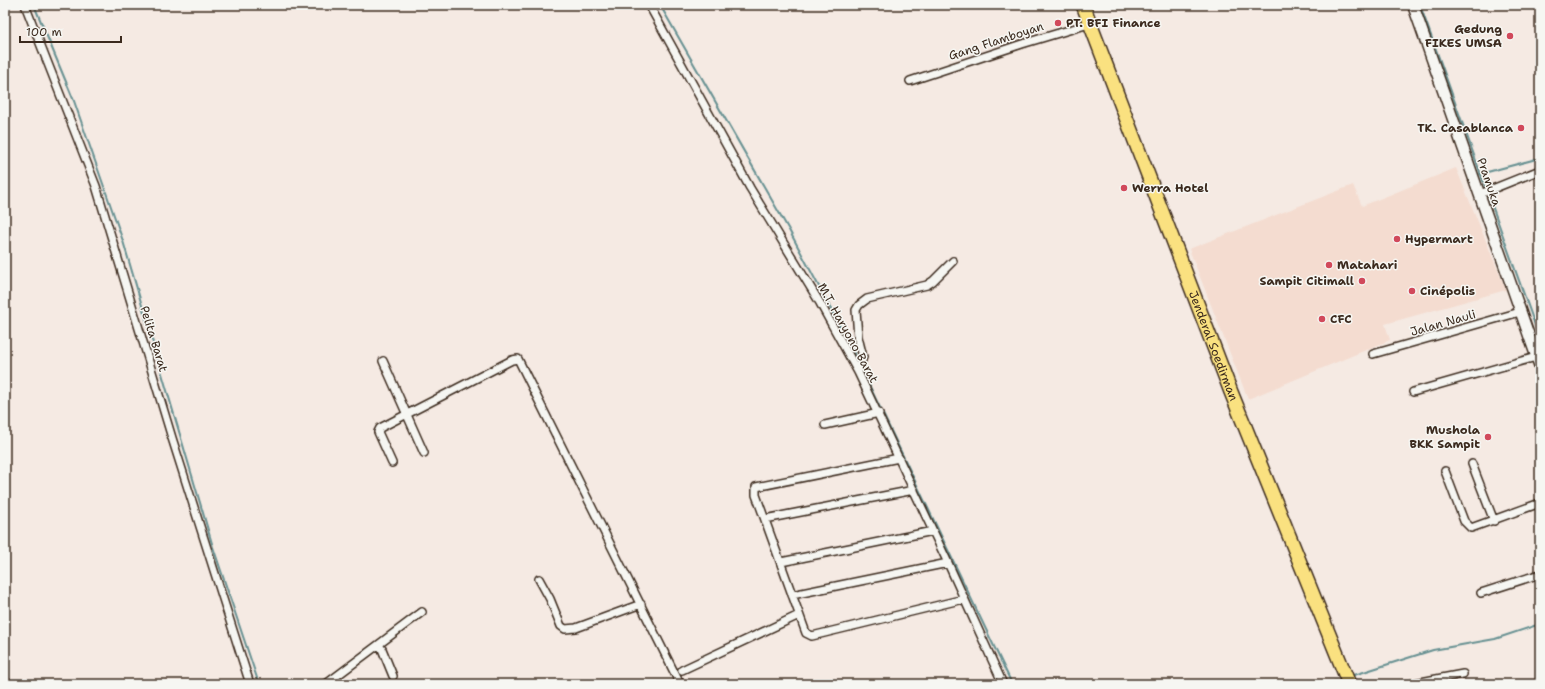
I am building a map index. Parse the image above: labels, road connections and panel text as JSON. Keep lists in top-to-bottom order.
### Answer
{
  "streets": {
    "highway": ["Jenderal Soedirman"],
    "street": [
      "Gang Flamboyan",
      "Pramuka",
      "Jalan Nauli",
      "M.T. Haryono Barat",
      "Pelita Barat"
    ]
  },
  "crossings": [
    ["Gang Flamboyan", "Jenderal Soedirman"],
    ["Pramuka", "Jalan Nauli"]
  ],
  "places": [
    "PT. BFI Finance",
    "Gedung FIKES UMSA",
    "TK. Casablanca",
    "Werra Hotel",
    "Hypermart",
    "Matahari",
    "Sampit Citimall",
    "Cinépolis",
    "CFC",
    "Mushola BKK Sampit"
  ],
  "scale_bar": "100 m"
}
